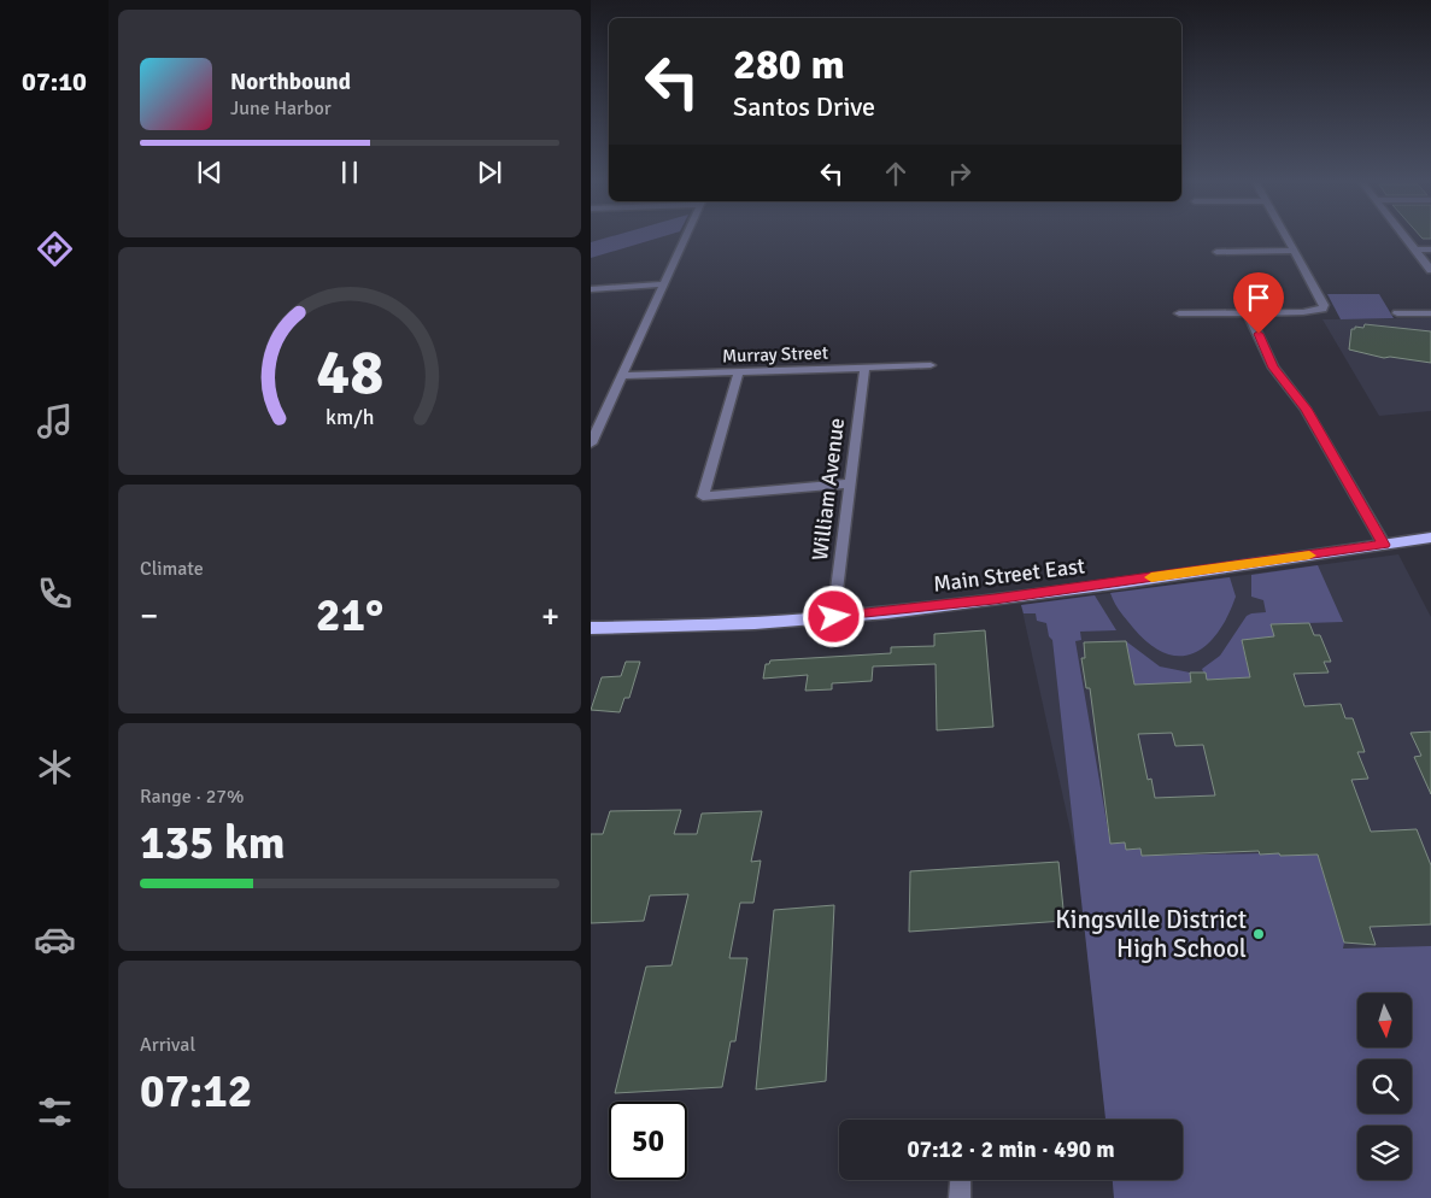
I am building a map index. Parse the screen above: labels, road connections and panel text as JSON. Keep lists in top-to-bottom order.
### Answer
{
  "streets": {
    "main road": ["Main Street East"],
    "street": ["Murray Street", "William Avenue"]
  },
  "crossings": [
    ["Murray Street", "William Avenue"],
    ["William Avenue", "Main Street East"]
  ],
  "places": ["Kingsville District High School"],
  "north": "bottom",
  "page": {
    "tabs": "07:10",
    "turn": ["280 m", "Santos Drive"],
    "song": ["Northbound", "June Harbor"],
    "tile": [
      "Climate",
      ["Range · 27%", "135 km"],
      ["Arrival", "07:12"]
    ],
    "heat": ["−", "21°", "+"],
    "limit": "50",
    "trip": "07:12 · 2 min · 490 m",
    "gauge": ["48", "km/h"]
  }
}
